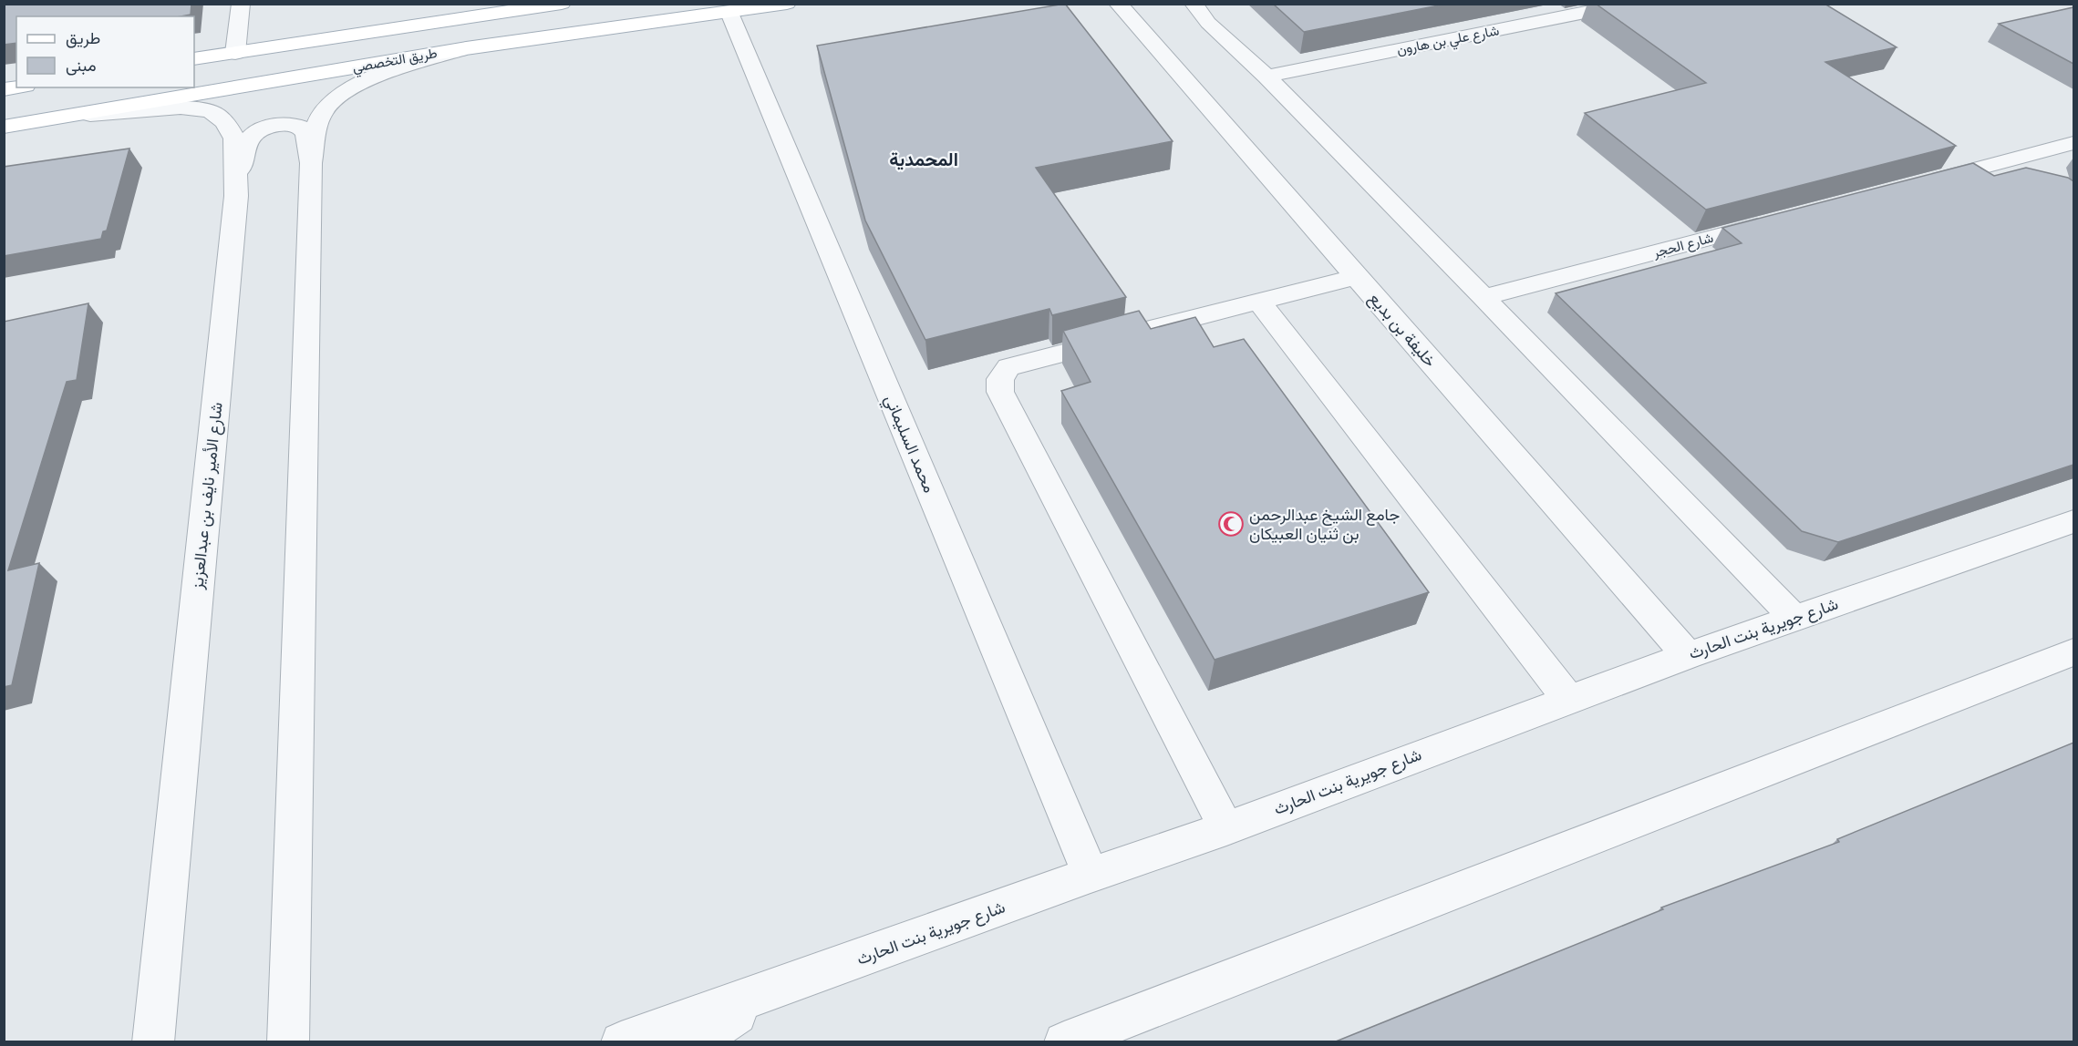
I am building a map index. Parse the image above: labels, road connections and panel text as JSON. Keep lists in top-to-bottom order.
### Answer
{
  "streets": {
    "main road": ["طريق التخصصي"],
    "street": [
      "شارع علي بن هارون",
      "شارع الحجر",
      "خليفة بن بديع",
      "محمد السليماني",
      "شارع الأمير نايف بن عبدالعزيز",
      "شارع جويرية بنت الحارث"
    ]
  },
  "crossings": [
    ["طريق التخصصي", "محمد السليماني"],
    ["طريق التخصصي", "شارع الأمير نايف بن عبدالعزيز"],
    ["خليفة بن بديع", "شارع جويرية بنت الحارث"],
    ["محمد السليماني", "شارع جويرية بنت الحارث"]
  ],
  "districts": ["المحمدية"],
  "places": {
    "mosque": ["جامع الشيخ عبدالرحمن بن ثنيان العبيكان"]
  },
  "legend": ["طريق", "مبنى"]
}
